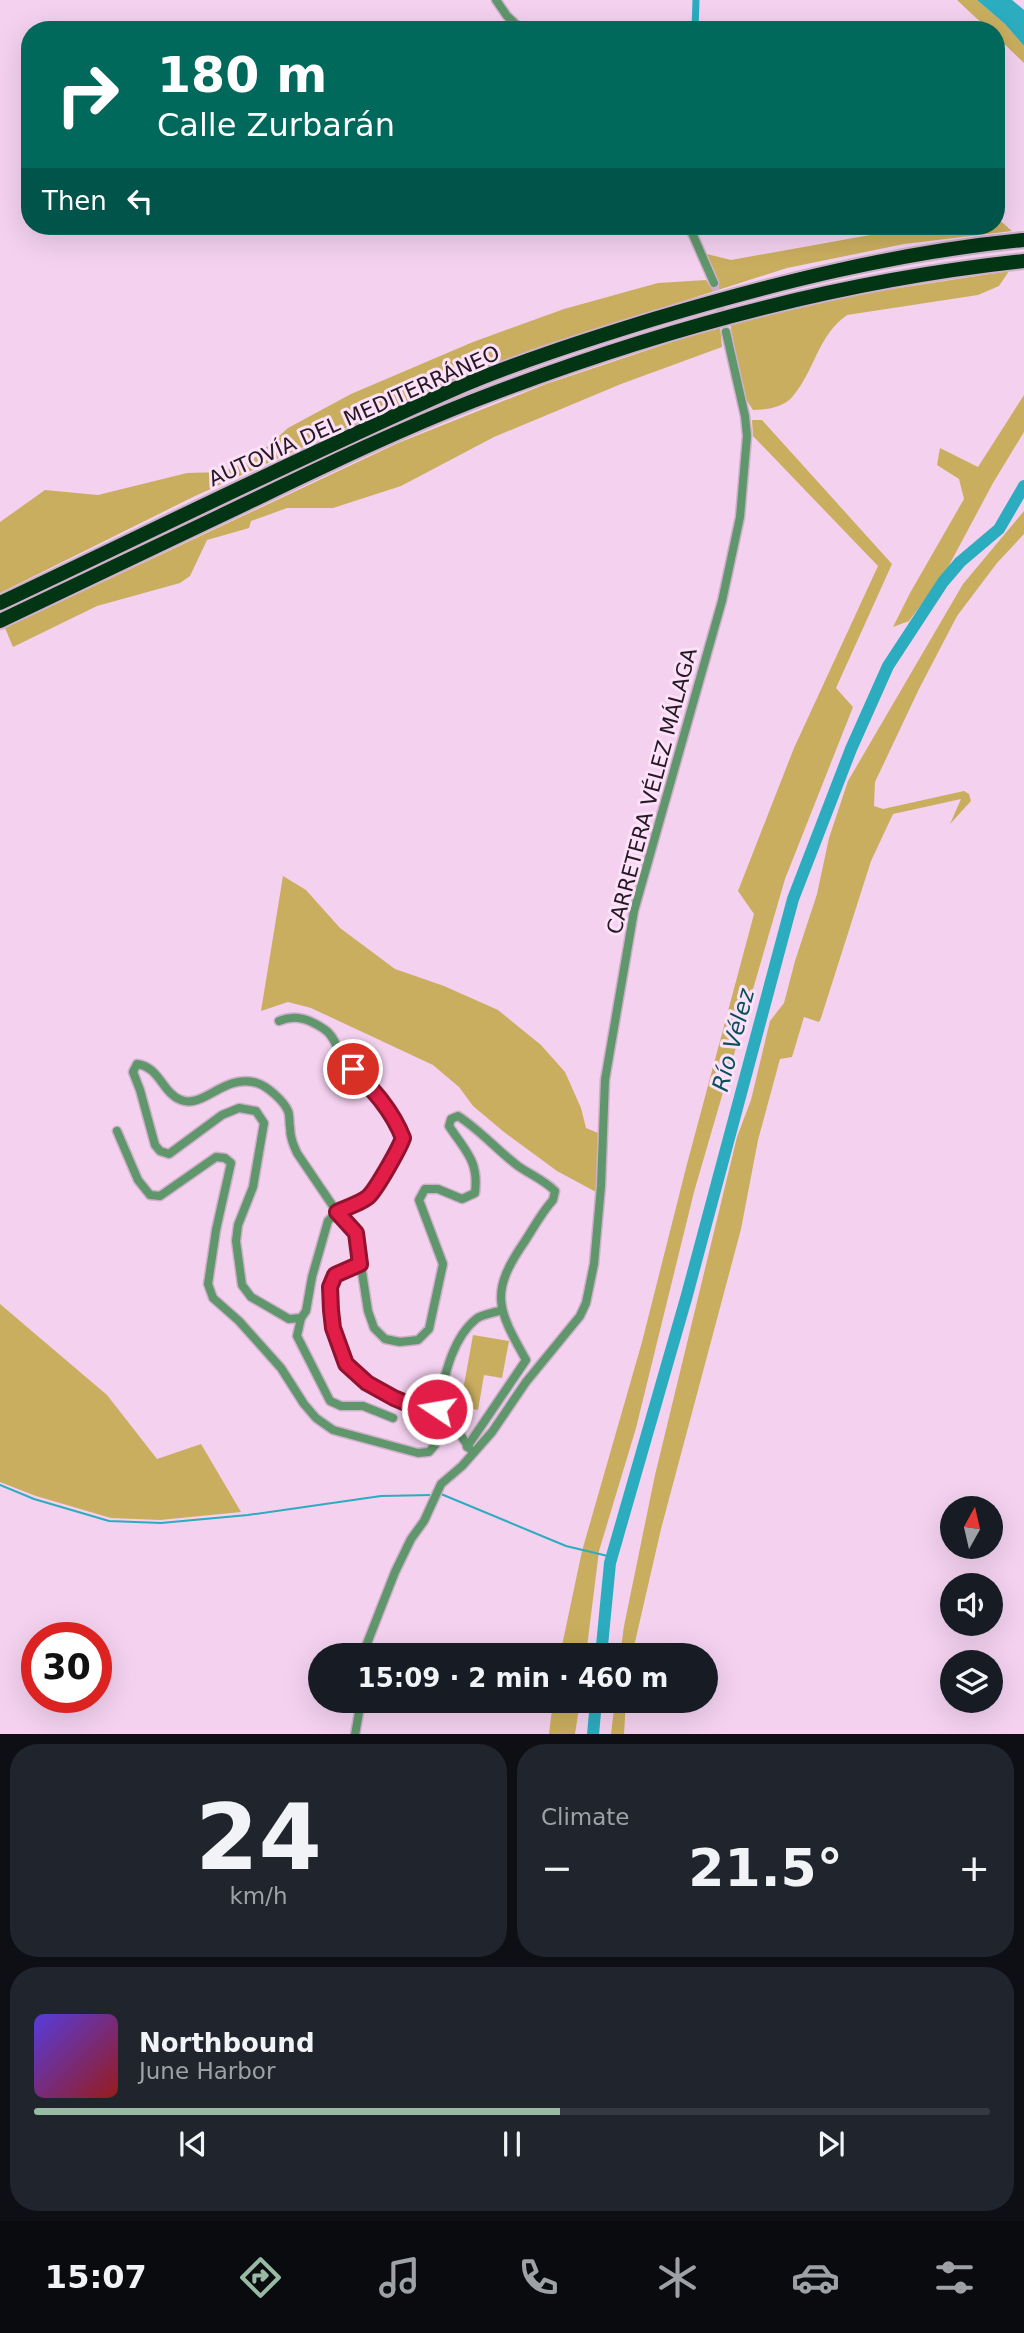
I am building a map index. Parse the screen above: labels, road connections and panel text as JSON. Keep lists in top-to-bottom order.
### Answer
{
  "streets": {
    "highway": ["AUTOVÍA DEL MEDITERRÁNEO"],
    "street": ["CARRETERA VÉLEZ MÁLAGA"]
  },
  "water": ["Río Vélez"],
  "north": "top",
  "page": {
    "turn": ["180 m", "Calle Zurbarán"],
    "then": "Then",
    "limit": "30",
    "trip": "15:09 · 2 min · 460 m",
    "tile": [
      ["24", "km/h"],
      "Climate"
    ],
    "heat": ["−", "21.5°", "+"],
    "song": ["Northbound", "June Harbor"],
    "tabs": "15:07"
  }
}
